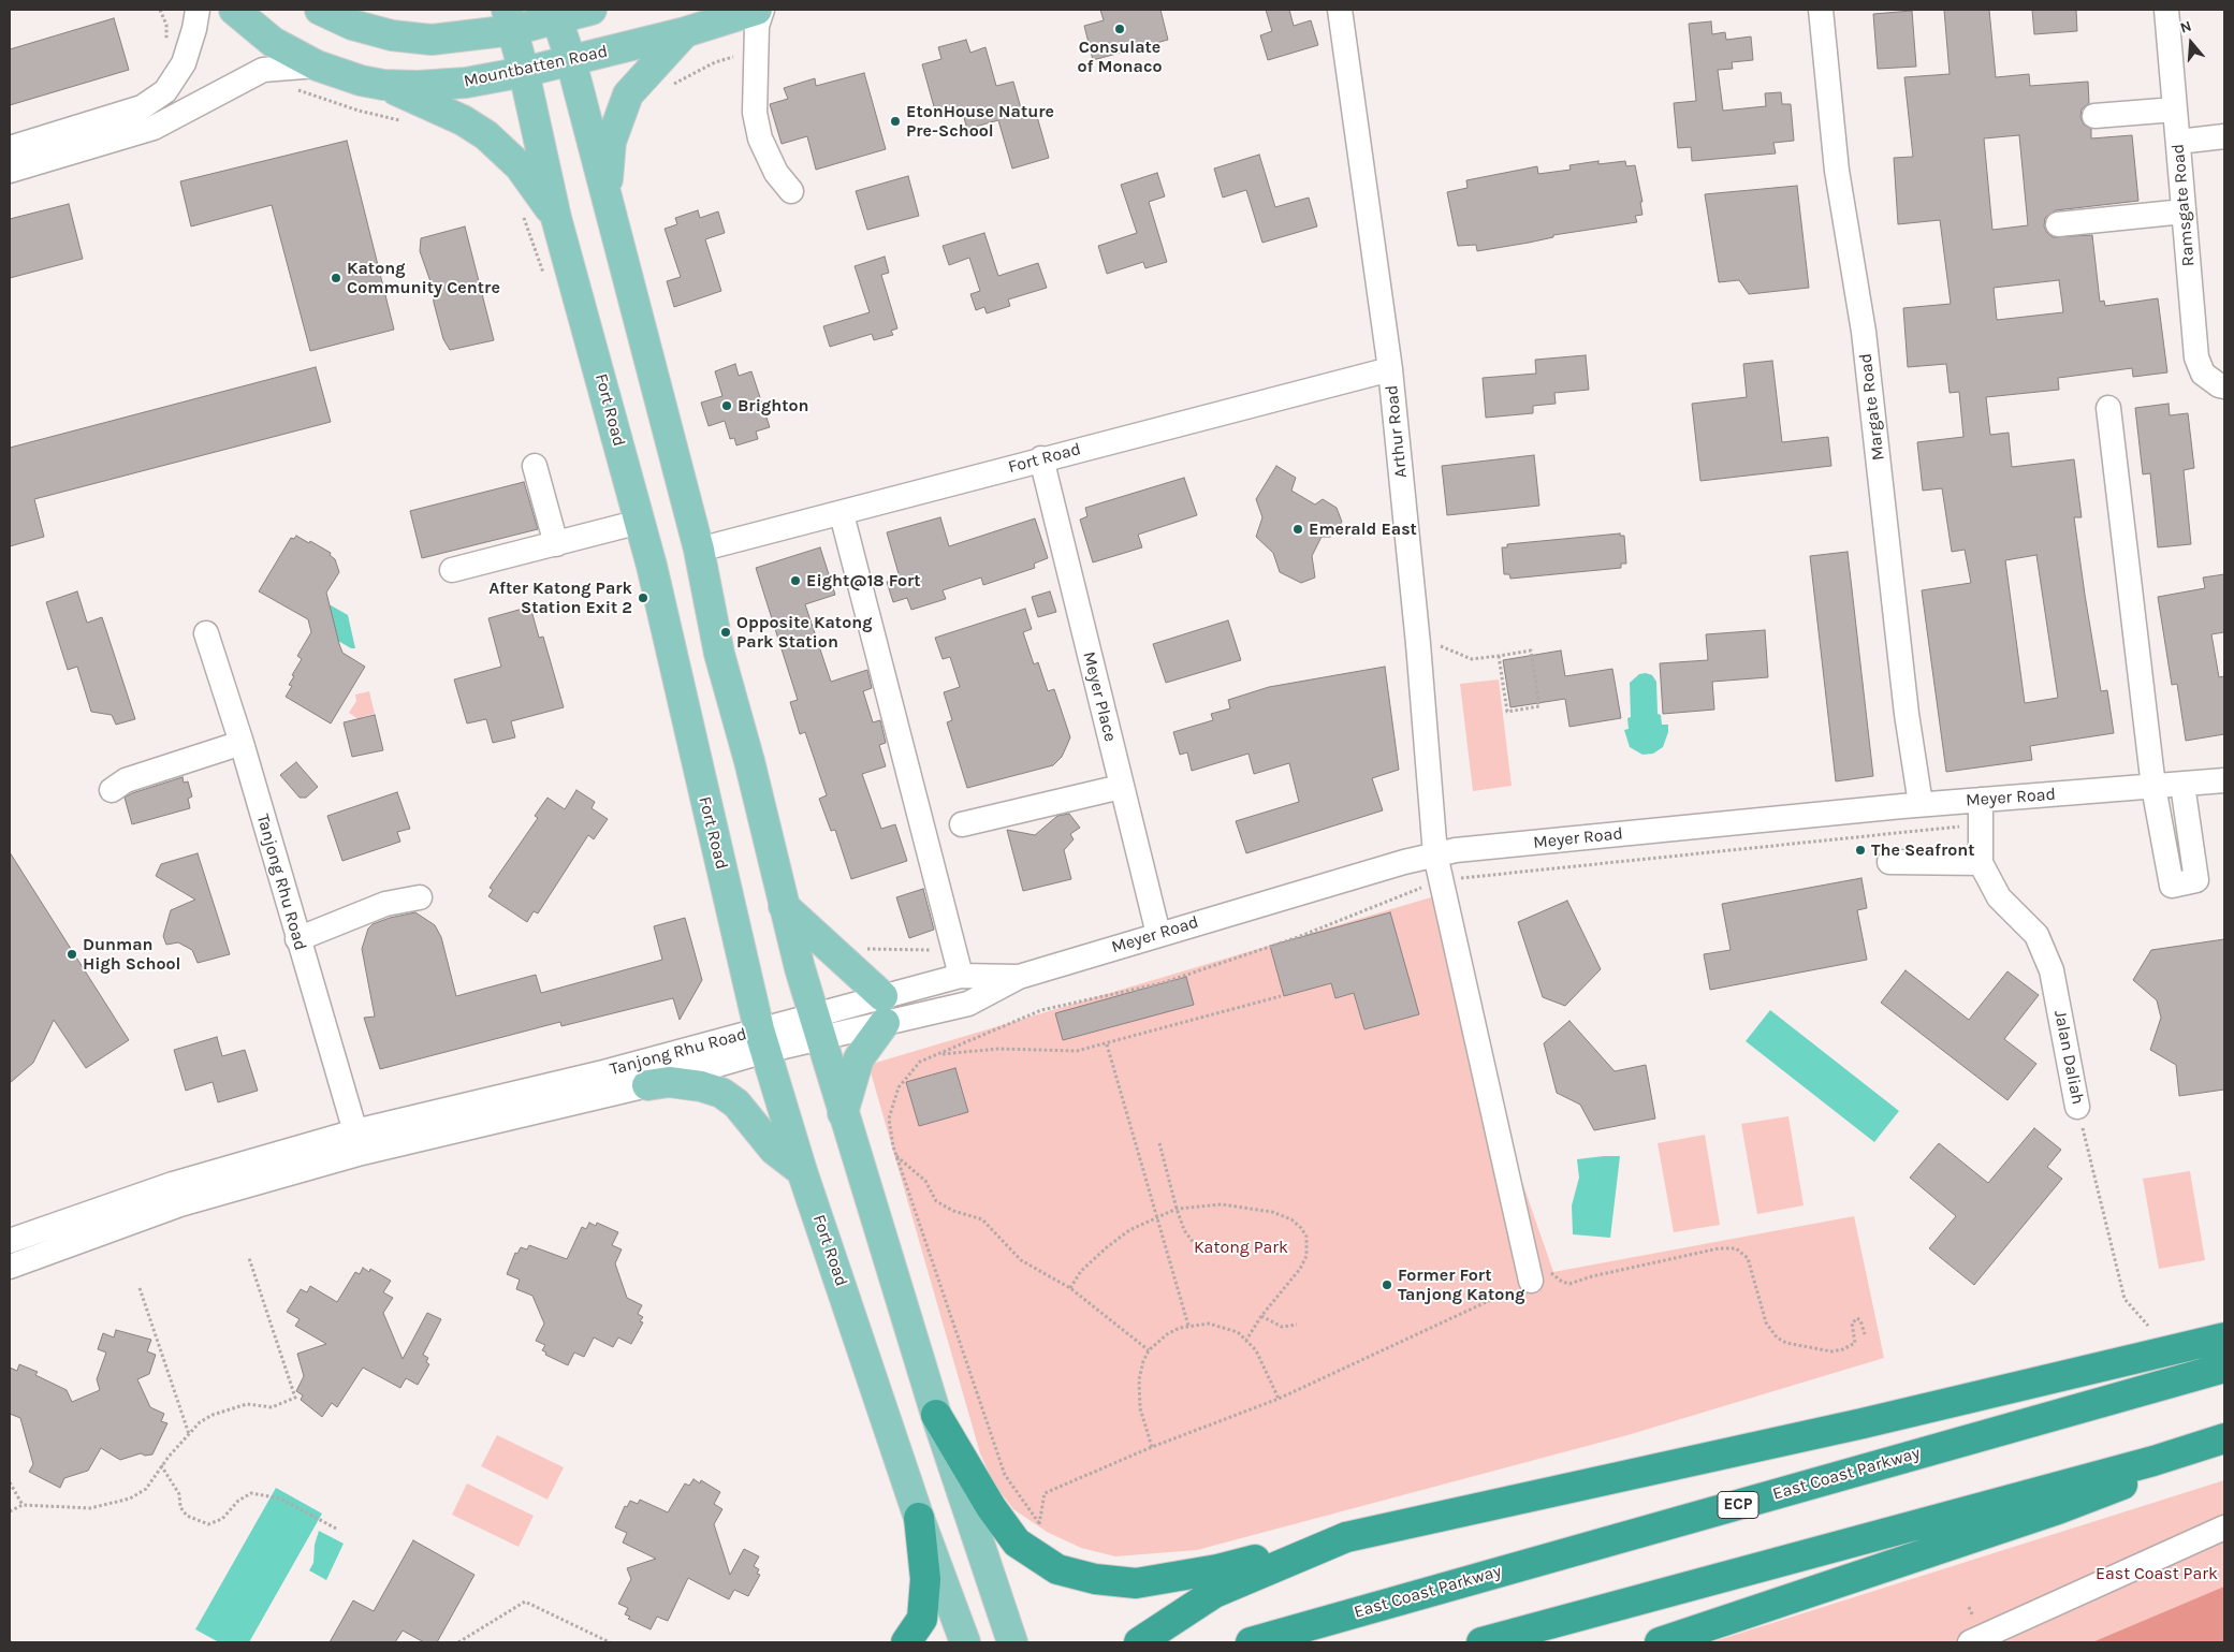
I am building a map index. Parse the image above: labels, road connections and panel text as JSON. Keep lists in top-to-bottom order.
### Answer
{
  "streets": {
    "highway": ["East Coast Parkway", "ECP"],
    "main road": ["Mountbatten Road", "Fort Road"],
    "street": [
      "Ramsgate Road",
      "Margate Road",
      "Arthur Road",
      "Meyer Place",
      "Meyer Road",
      "Tanjong Rhu Road",
      "Jalan Daliah"
    ]
  },
  "crossings": [
    ["Mountbatten Road", "Fort Road"],
    ["Margate Road", "Meyer Road"],
    ["Fort Road", "Arthur Road"],
    ["Fort Road", "Meyer Place"],
    ["Fort Road", "Tanjong Rhu Road"],
    ["Arthur Road", "Meyer Road"],
    ["Meyer Place", "Meyer Road"],
    ["Meyer Road", "Tanjong Rhu Road"],
    ["Meyer Road", "Jalan Daliah"]
  ],
  "parks": ["Katong Park", "East Coast Park"],
  "places": [
    "Consulate of Monaco",
    "EtonHouse Nature Pre-School",
    "Katong Community Centre",
    "Brighton",
    "Emerald East",
    "Eight@18 Fort",
    "After Katong Park Station Exit 2",
    "Opposite Katong Park Station",
    "The Seafront",
    "Dunman High School",
    "Former Fort Tanjong Katong"
  ],
  "north": "top"
}
